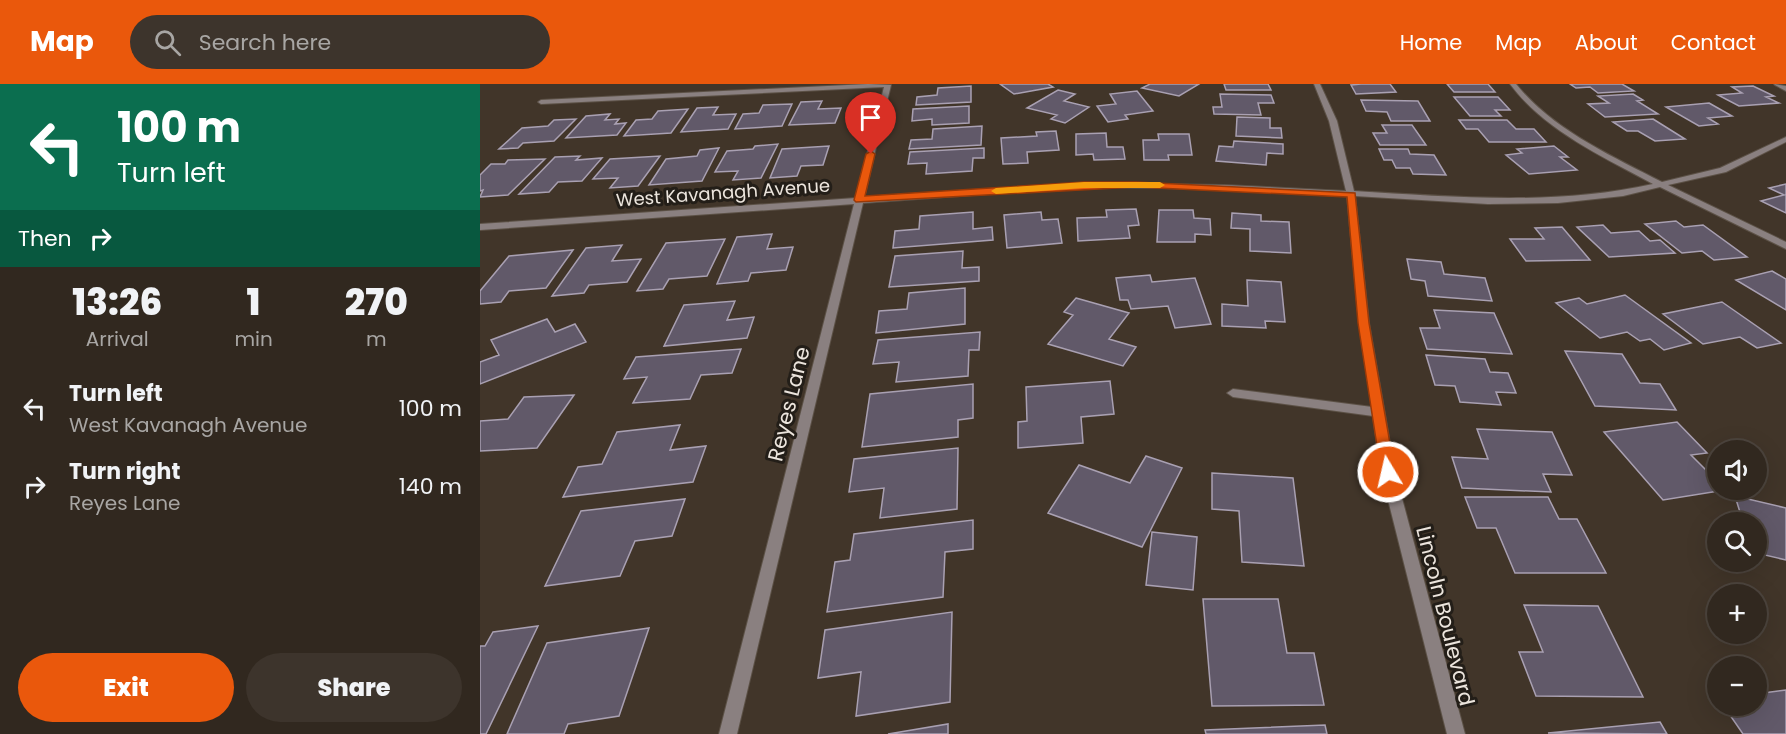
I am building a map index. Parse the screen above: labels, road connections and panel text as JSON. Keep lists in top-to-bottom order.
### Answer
{
  "streets": {
    "street": ["West Kavanagh Avenue", "Reyes Lane", "Lincoln Boulevard"]
  },
  "crossings": [
    ["West Kavanagh Avenue", "Reyes Lane"],
    ["West Kavanagh Avenue", "Lincoln Boulevard"]
  ],
  "page": {
    "header": "Map",
    "search": "Search here",
    "nav": [
      "Home",
      "Map",
      "About",
      "Contact"
    ],
    "turn": ["100 m", "Turn left"],
    "then": "Then",
    "eta": [
      "13:26",
      "Arrival",
      "1",
      "min",
      "270",
      "m"
    ],
    "list": [
      {
        "name": "Turn left",
        "note": "West Kavanagh Avenue",
        "value": "100 m"
      },
      {
        "name": "Turn right",
        "note": "Reyes Lane",
        "value": "140 m"
      }
    ],
    "map_buttons": ["+", "−"],
    "buttons": ["Exit", "Share"]
  }
}
